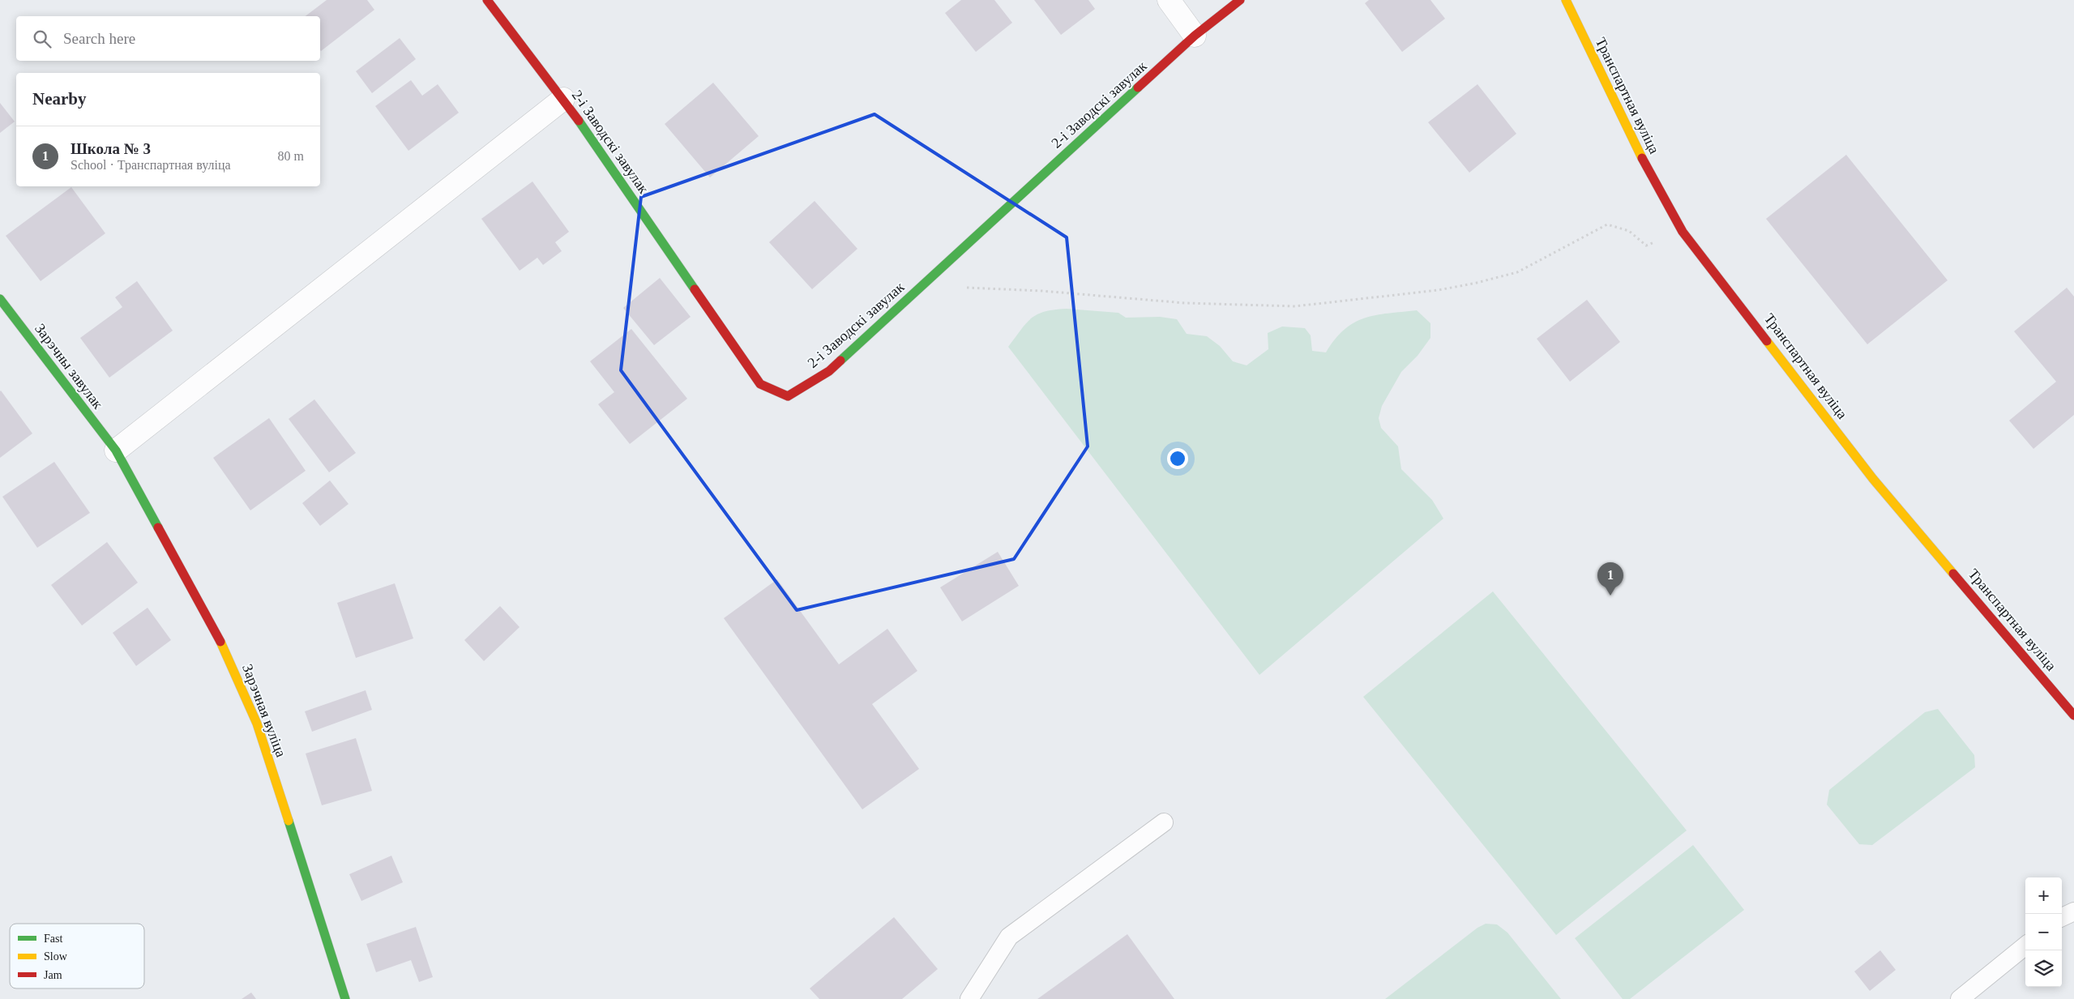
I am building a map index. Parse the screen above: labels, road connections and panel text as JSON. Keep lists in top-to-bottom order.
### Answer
{
  "streets": {
    "street": [
      "Транспартная вуліца",
      "2-і Заводскі завулак",
      "Зарэчны завулак",
      "Зарэчная вуліца"
    ]
  },
  "crossings": [
    ["Зарэчны завулак", "Зарэчная вуліца"]
  ],
  "legend": ["Fast", "Slow", "Jam"],
  "page": {
    "search": "Search here",
    "heading": "Nearby",
    "list": [
      {
        "mark": "1",
        "name": "Школа № 3",
        "note": "School · Транспартная вуліца",
        "value": "80 m"
      }
    ],
    "pins": "1",
    "map_buttons": ["+", "−"]
  }
}
